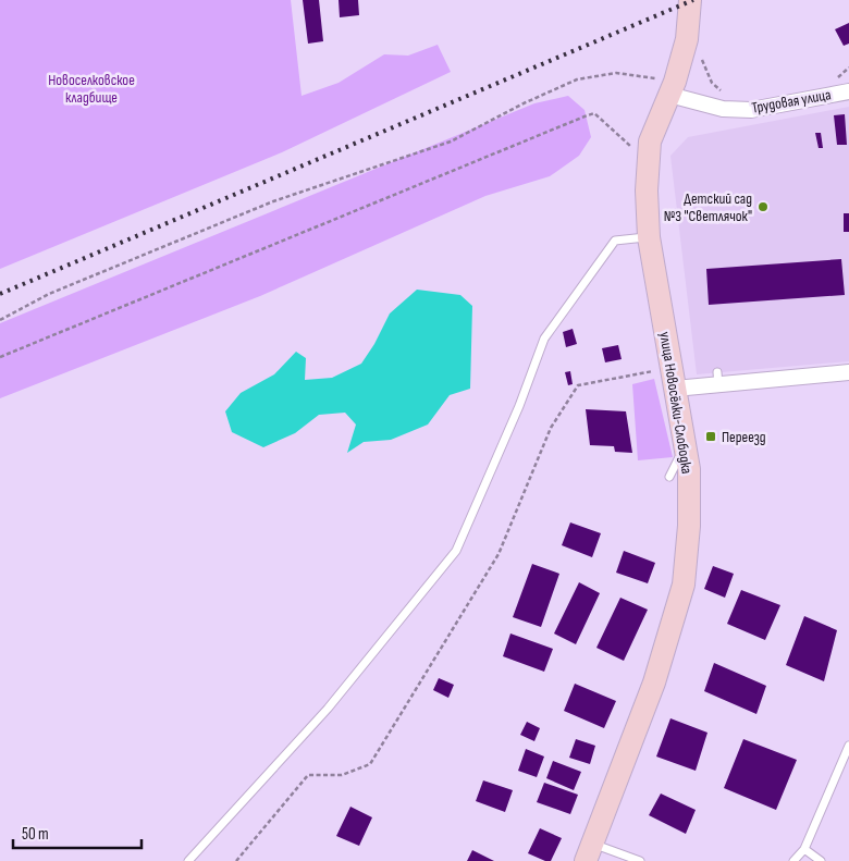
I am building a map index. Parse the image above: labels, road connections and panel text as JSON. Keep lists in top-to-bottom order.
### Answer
{
  "streets": {
    "main road": ["улица Новосёлки-Слободка"],
    "street": ["Трудовая улица"]
  },
  "crossings": [
    ["Трудовая улица", "улица Новосёлки-Слободка"]
  ],
  "parks": ["Новоселковское кладбище"],
  "places": {
    "other": ["Детский сад №3 \"Светлячок\""],
    "transit": ["Переезд"]
  },
  "scale_bar": "50 m"
}
